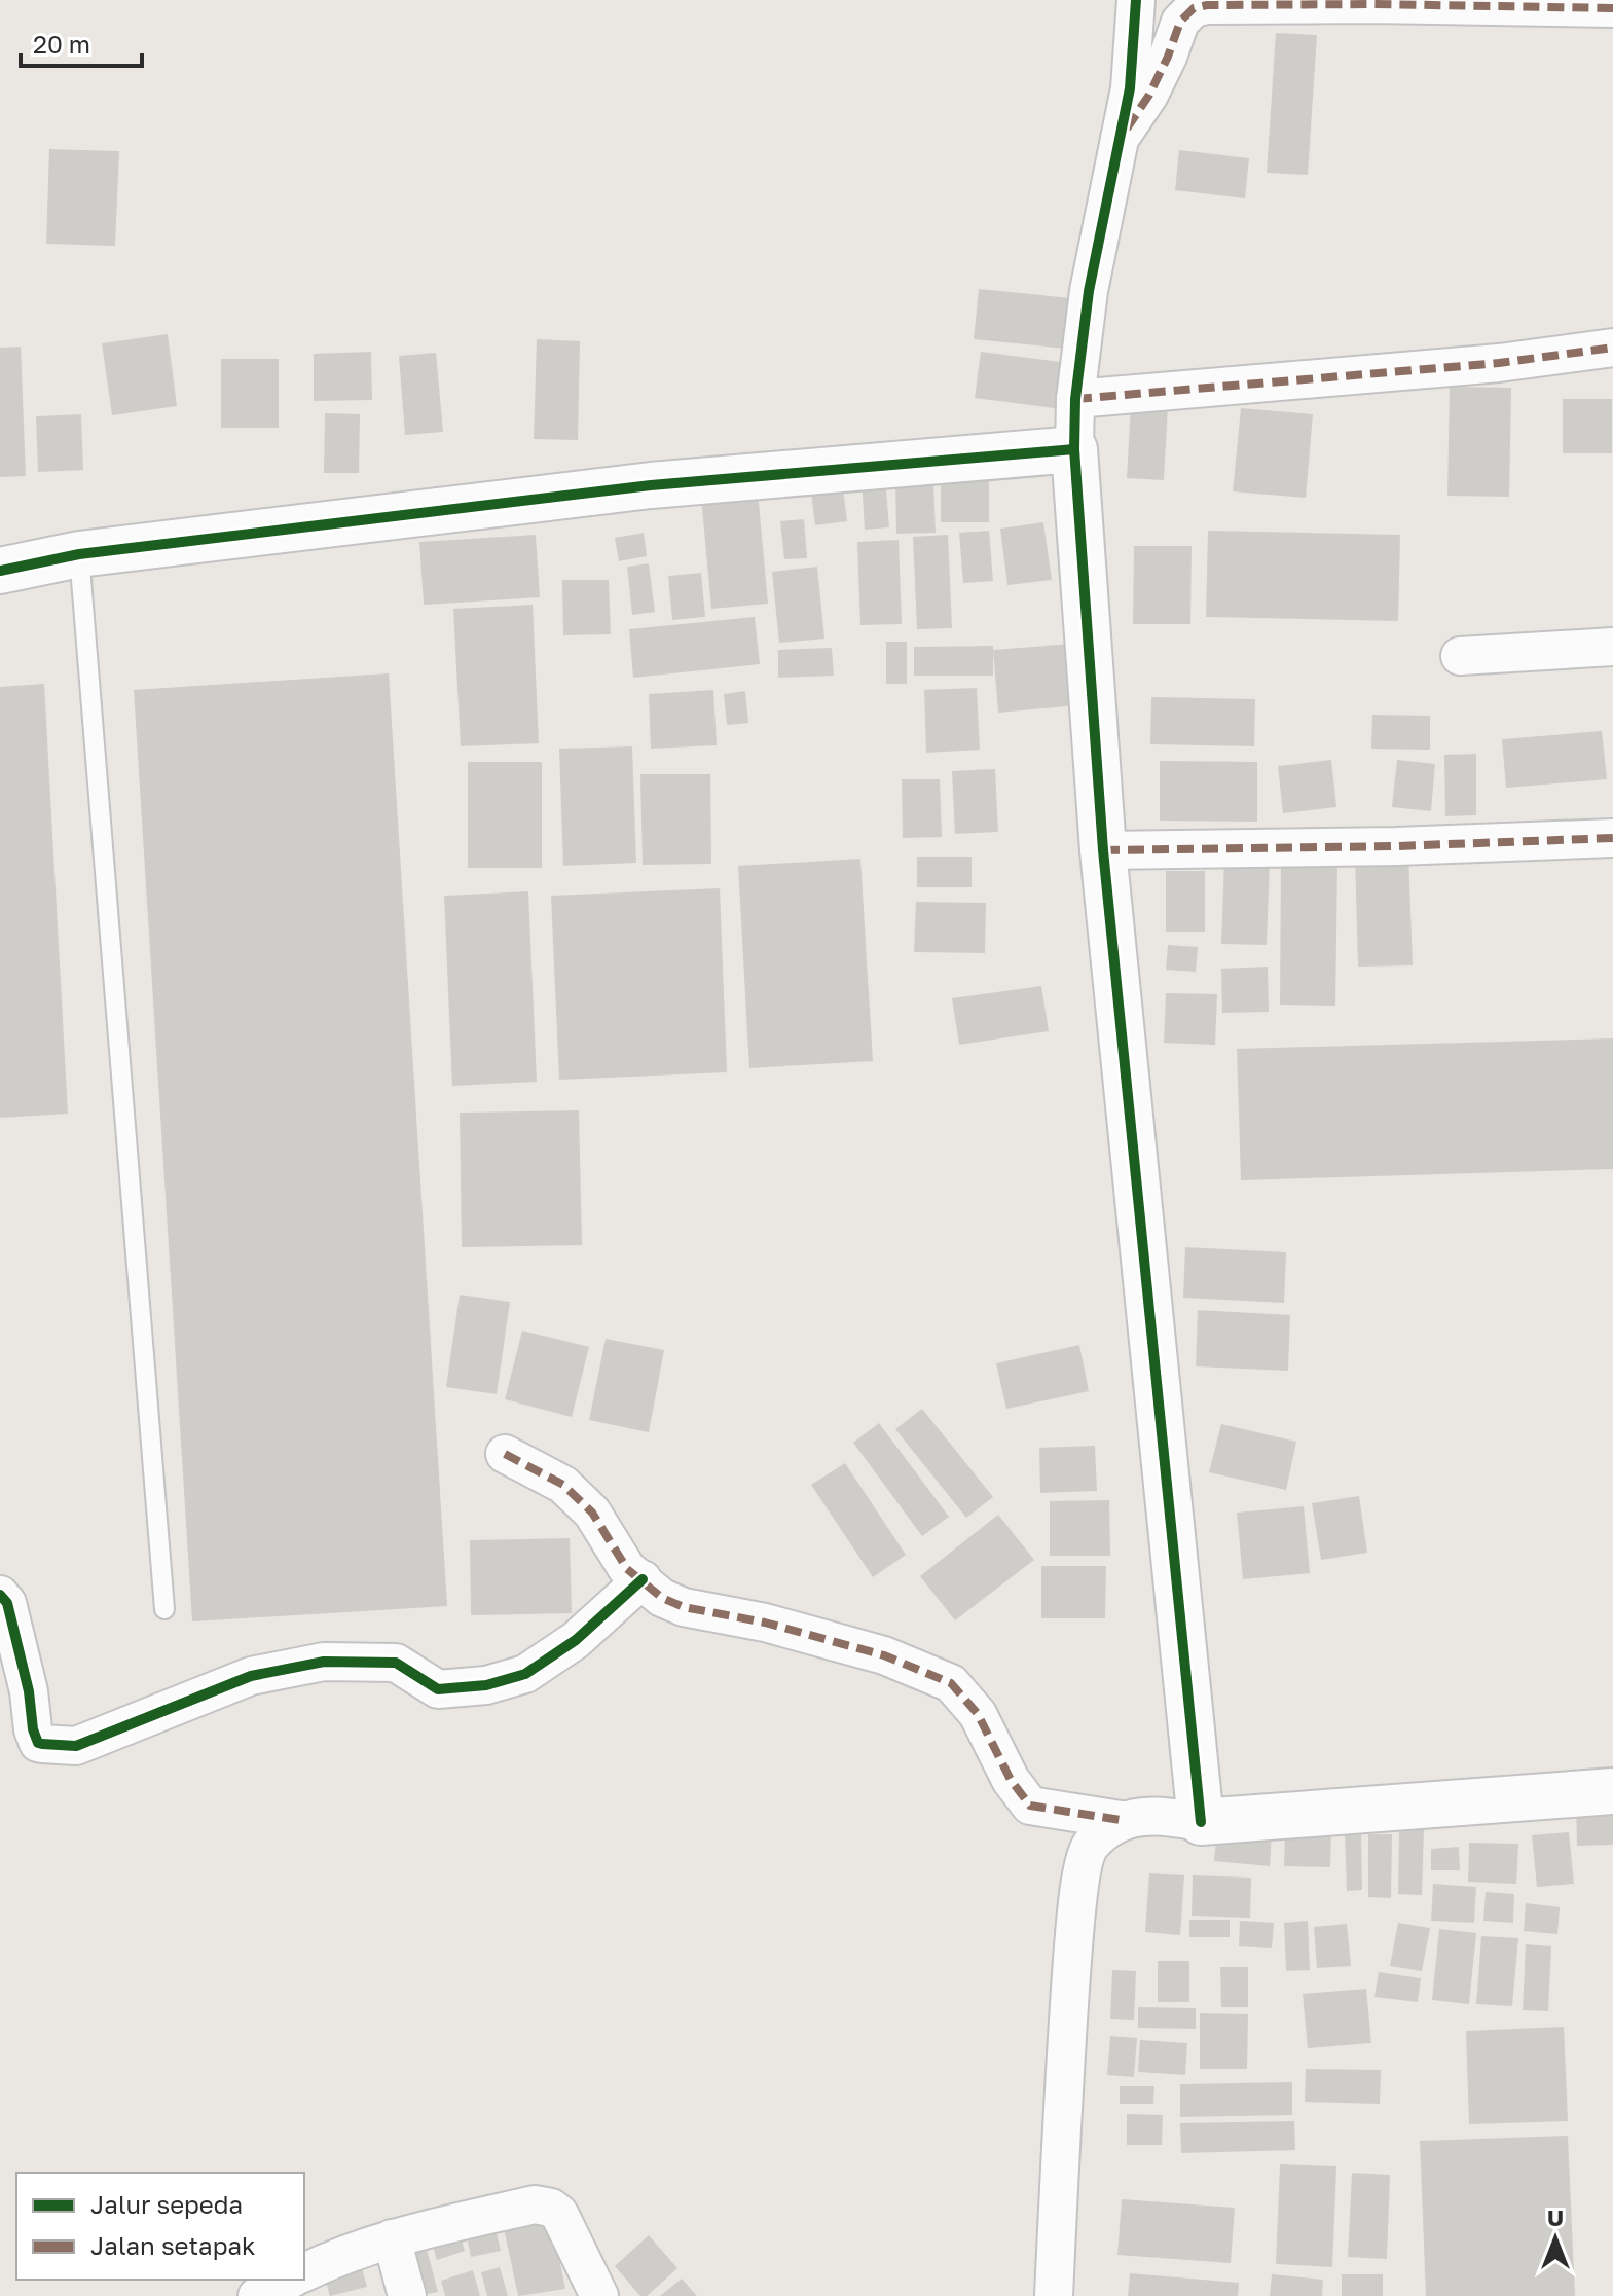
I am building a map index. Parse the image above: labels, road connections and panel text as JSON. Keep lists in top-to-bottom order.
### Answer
{
  "legend": ["Jalur sepeda", "Jalan setapak"],
  "scale_bar": "20 m",
  "north": "top"
}
